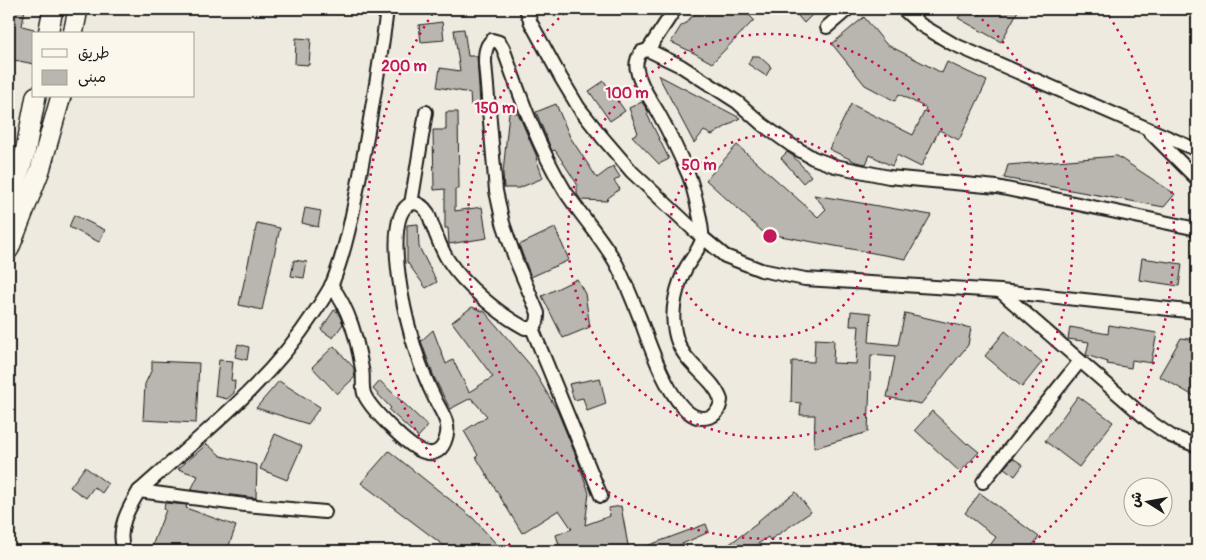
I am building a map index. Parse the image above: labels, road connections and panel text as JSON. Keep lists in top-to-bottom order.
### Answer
{
  "legend": ["طريق", "مبنى"],
  "north": "left",
  "rings": [
    "200 m",
    "100 m",
    "150 m",
    "50 m"
  ]
}
